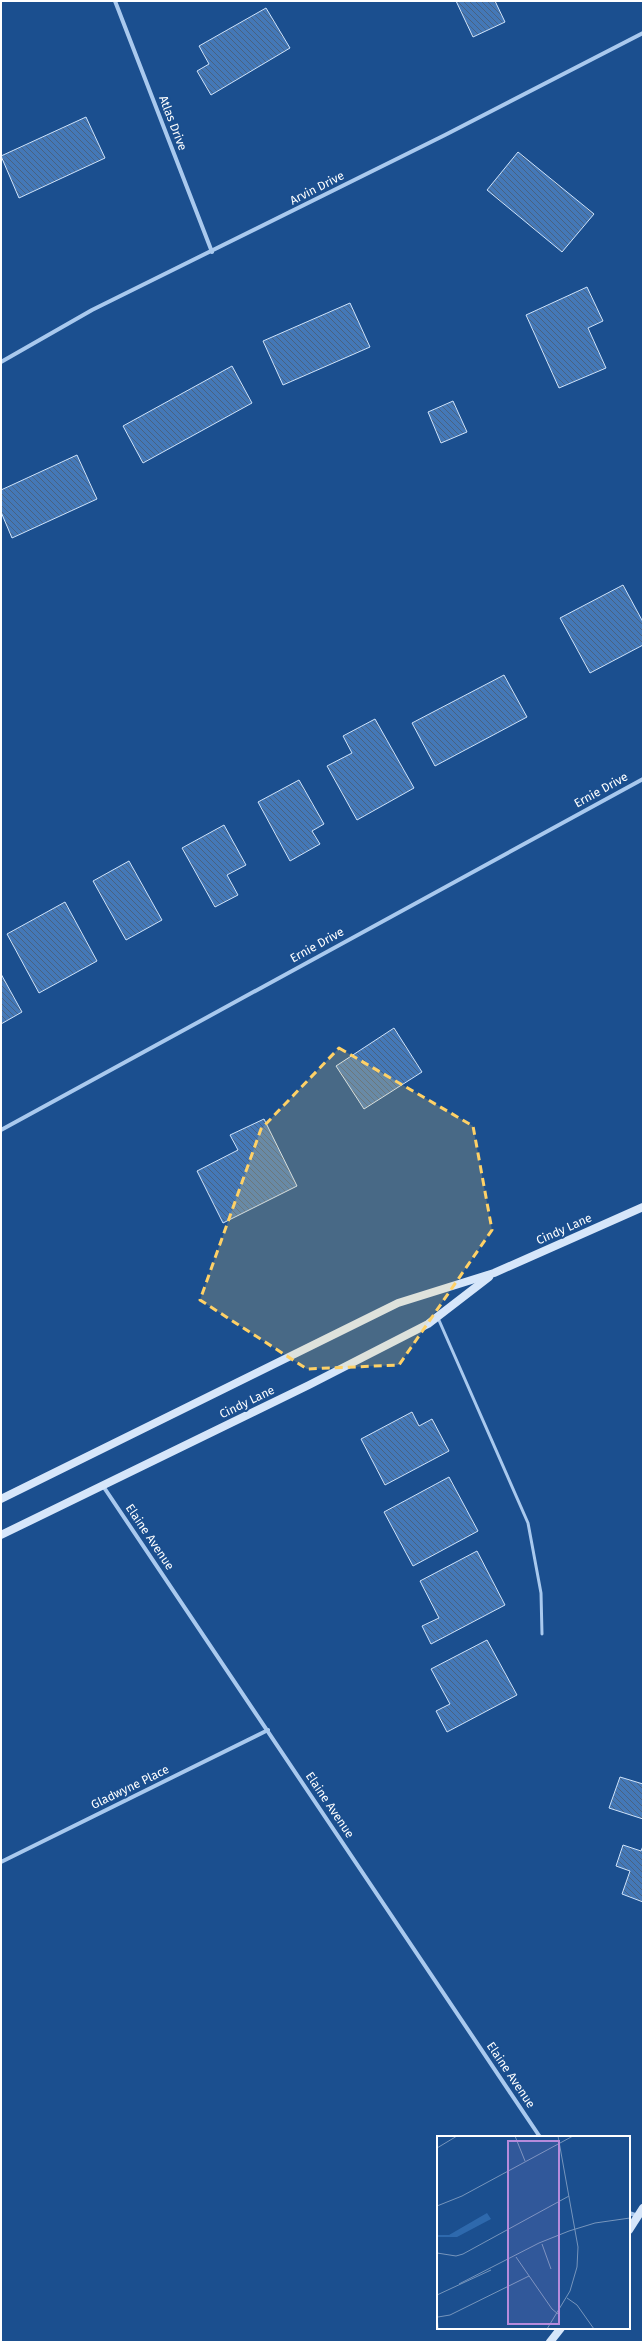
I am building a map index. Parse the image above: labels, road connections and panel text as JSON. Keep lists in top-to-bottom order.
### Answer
{
  "streets": {
    "main road": ["Cindy Lane"],
    "street": [
      "Atlas Drive",
      "Arvin Drive",
      "Ernie Drive",
      "Elaine Avenue",
      "Gladwyne Place"
    ]
  },
  "crossings": [
    ["Atlas Drive", "Arvin Drive"],
    ["Cindy Lane", "Elaine Avenue"],
    ["Elaine Avenue", "Gladwyne Place"]
  ]
}
